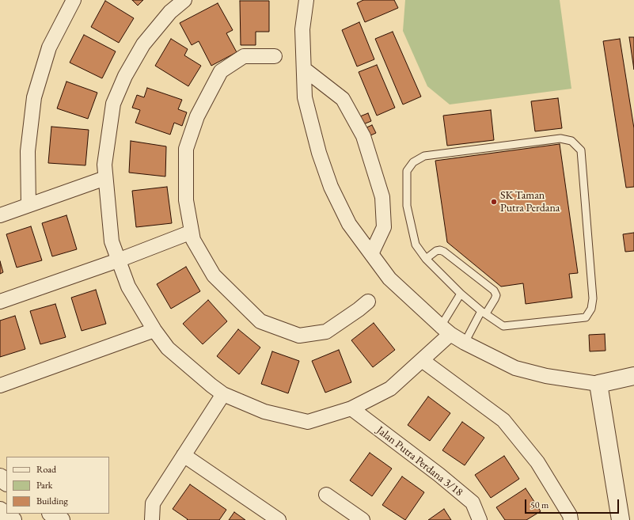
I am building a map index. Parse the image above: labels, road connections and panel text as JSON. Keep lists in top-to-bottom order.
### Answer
{
  "streets": {
    "street": ["Jalan Putra Perdana 3/18"]
  },
  "places": ["SK Taman Putra Perdana"],
  "legend": ["Road", "Park", "Building"],
  "scale_bar": "50 m"
}
